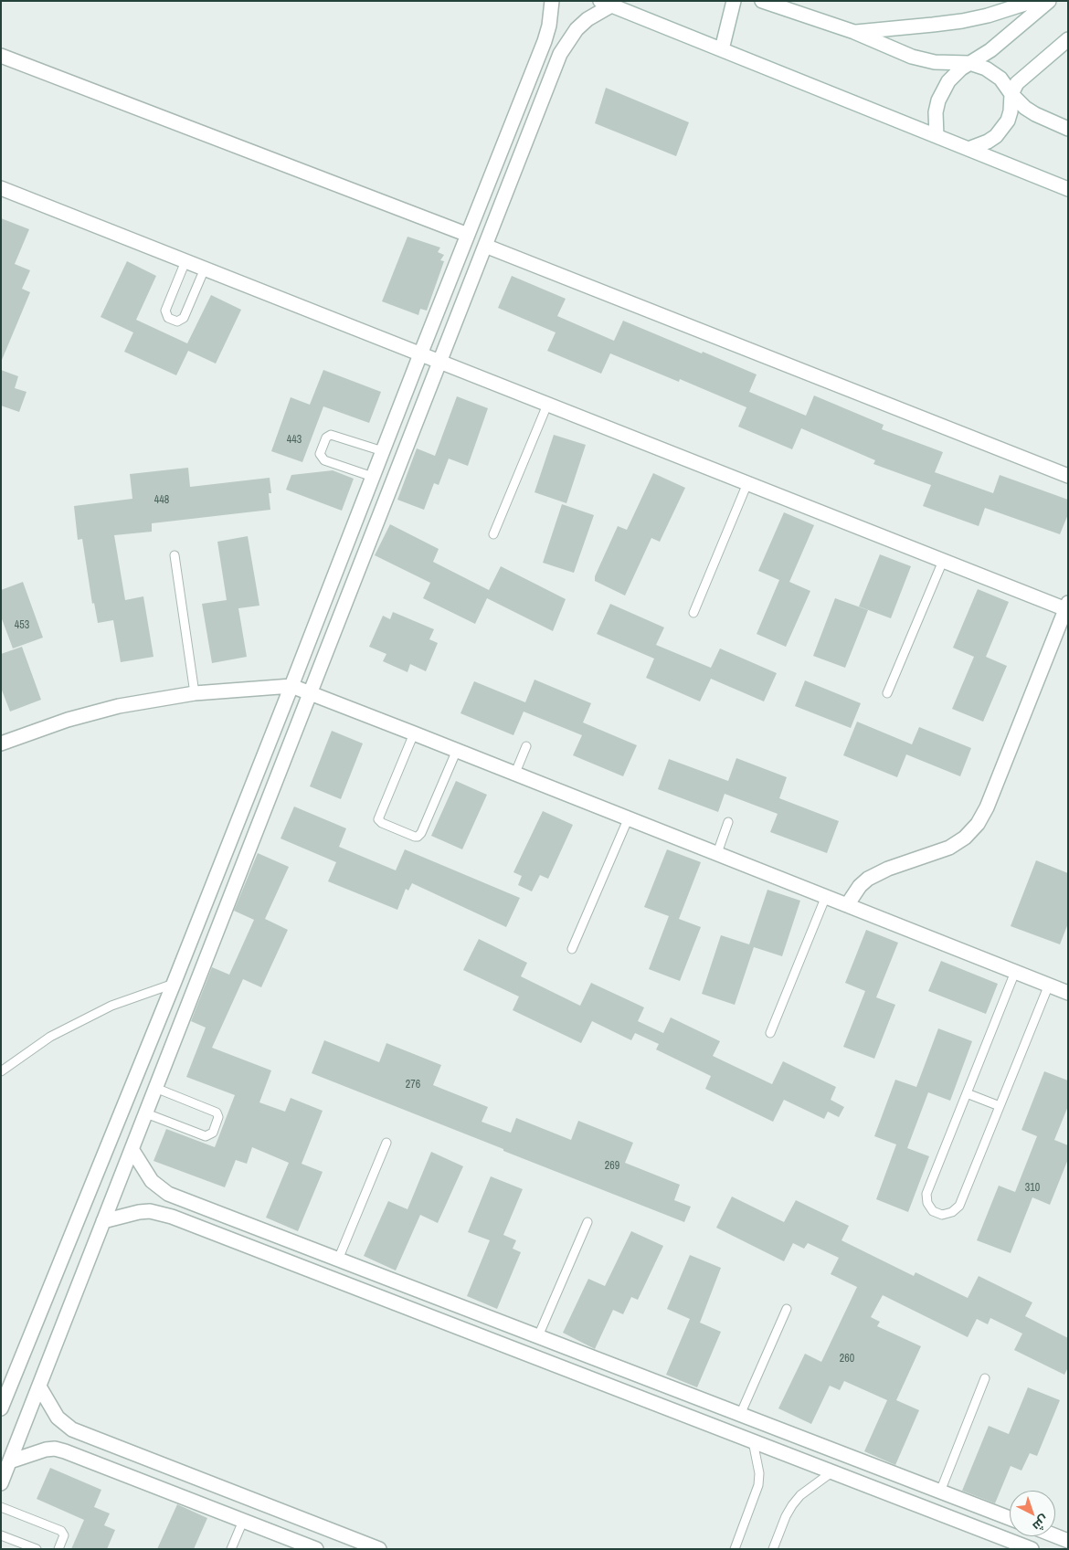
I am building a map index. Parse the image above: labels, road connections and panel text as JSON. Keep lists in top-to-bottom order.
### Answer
{
  "house_numbers": [
    "443",
    "448",
    "453",
    "276",
    "269",
    "310",
    "260"
  ],
  "north": "bottom right"
}
